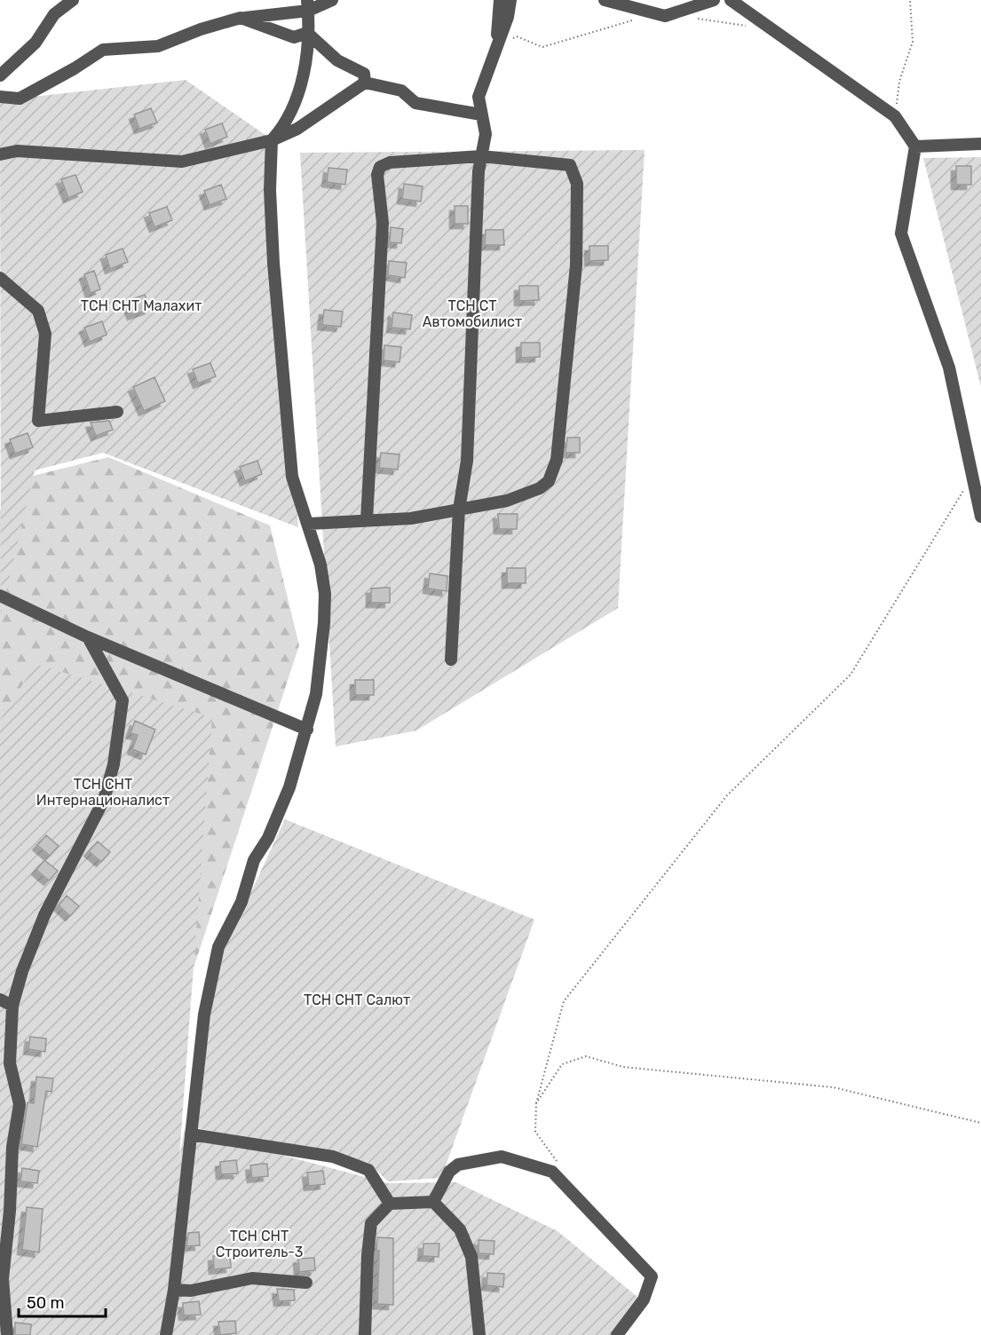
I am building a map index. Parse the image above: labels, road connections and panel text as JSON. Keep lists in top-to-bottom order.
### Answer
{
  "parks": [
    "ТСН СНТ Малахит",
    "ТСН СТ Автомобилист",
    "ТСН СНТ Интернационалист",
    "ТСН СНТ Салют",
    "ТСН СНТ Строитель-3"
  ],
  "scale_bar": "50 m"
}
